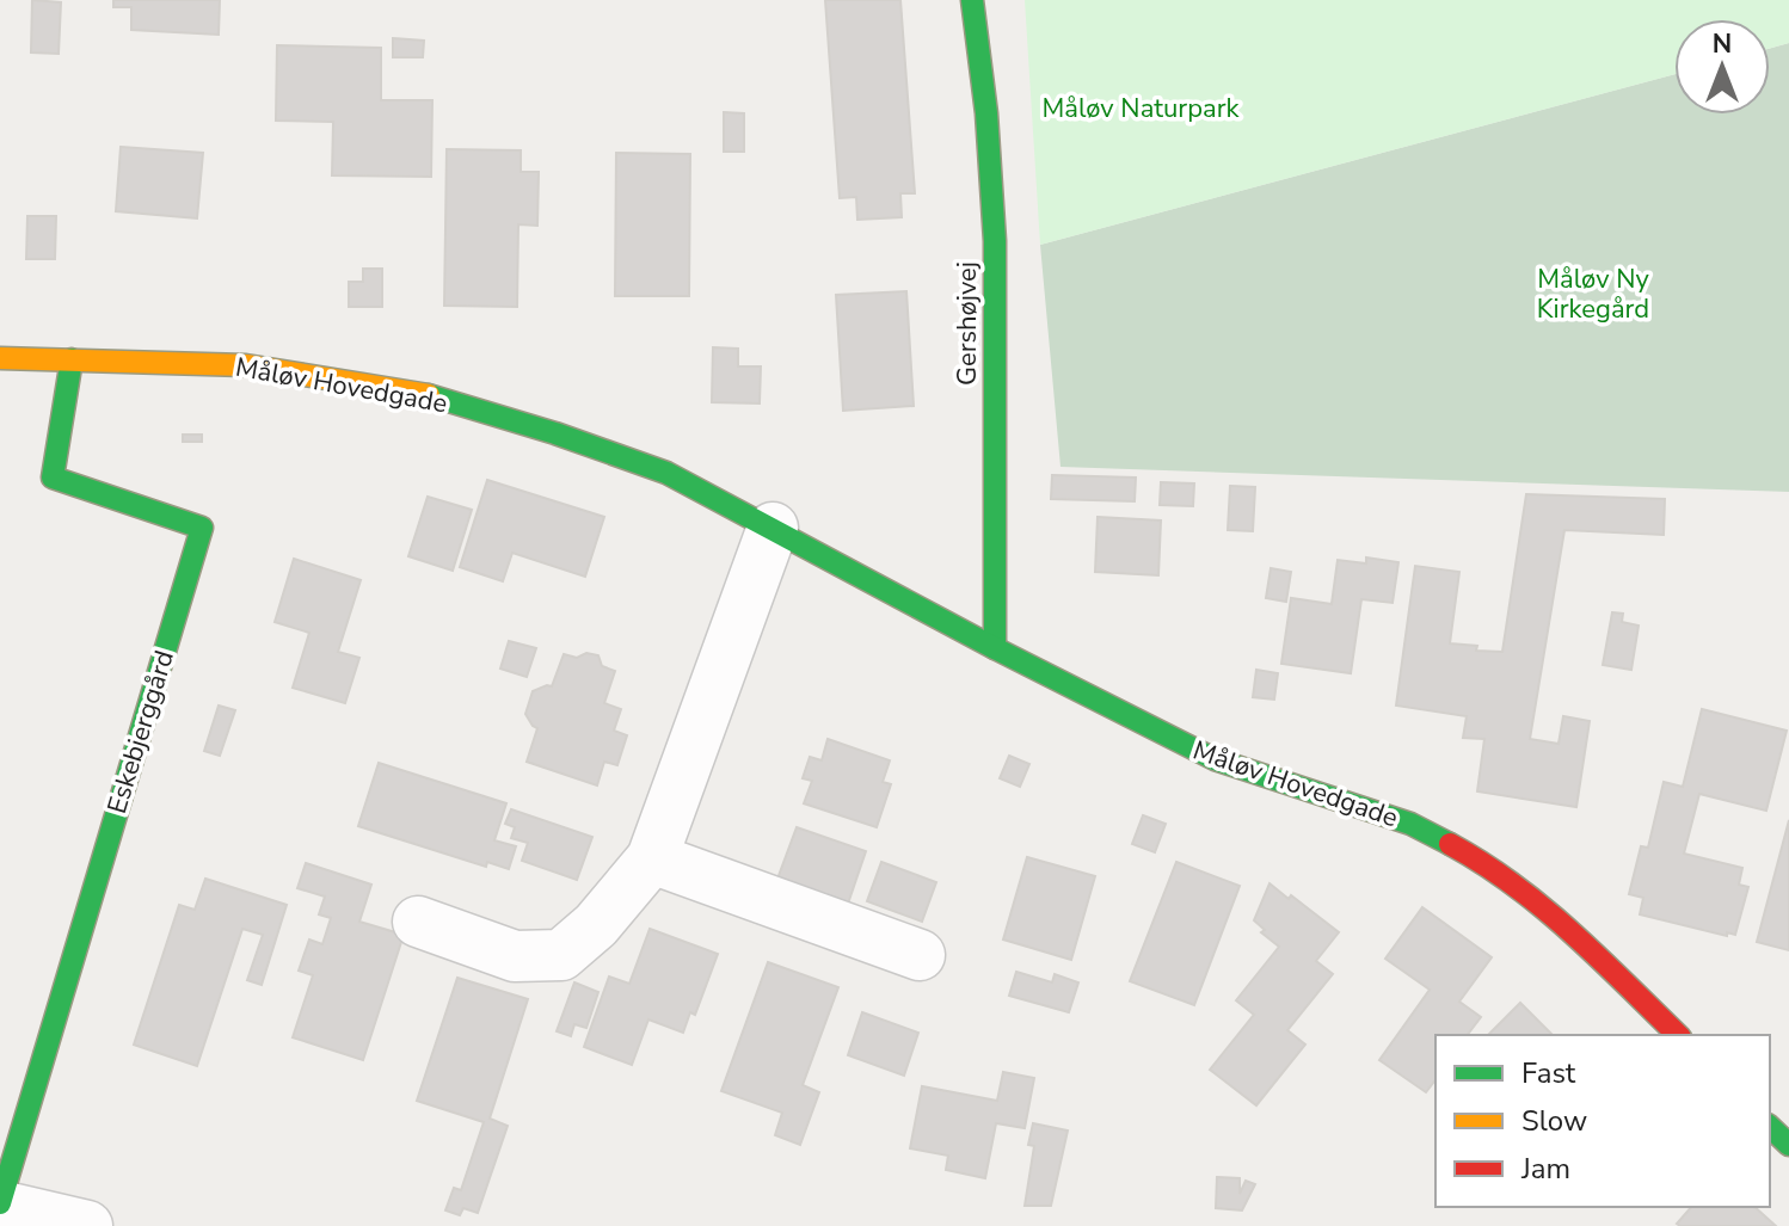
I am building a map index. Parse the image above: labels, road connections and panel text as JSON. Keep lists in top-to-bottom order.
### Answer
{
  "streets": {
    "street": ["Gershøjvej", "Måløv Hovedgade", "Eskebjerggård"]
  },
  "crossings": [
    ["Gershøjvej", "Måløv Hovedgade"],
    ["Måløv Hovedgade", "Eskebjerggård"]
  ],
  "parks": ["Måløv Naturpark", "Måløv Ny Kirkegård"],
  "legend": ["Fast", "Slow", "Jam"],
  "north": "top"
}
